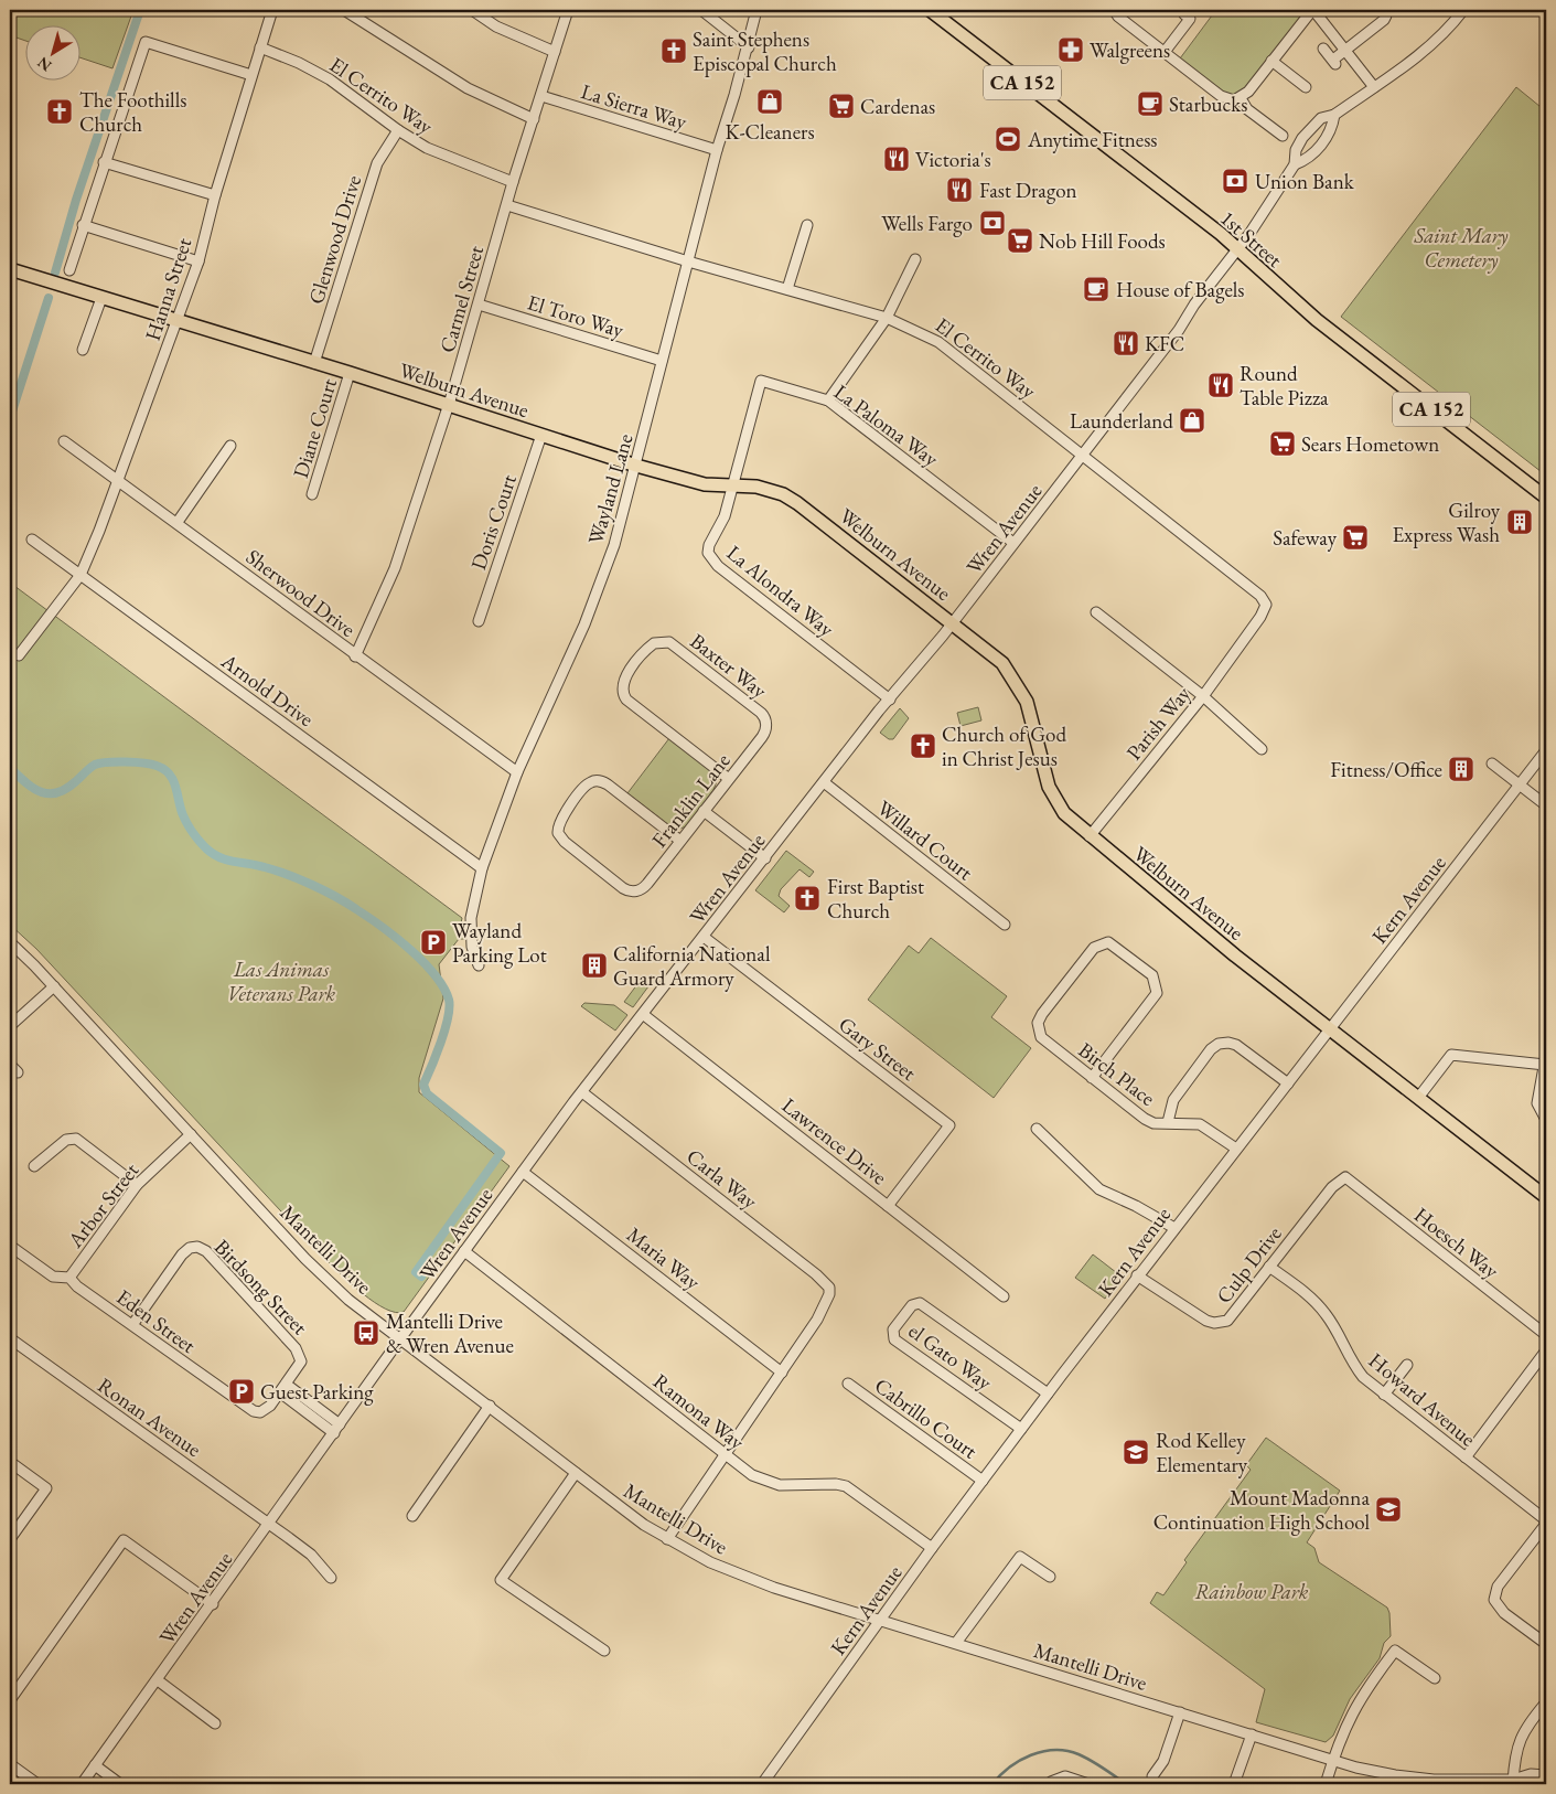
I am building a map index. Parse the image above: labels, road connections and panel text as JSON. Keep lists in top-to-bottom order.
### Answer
{
  "streets": {
    "main road": ["CA 152", "1st Street", "Welburn Avenue"],
    "street": [
      "El Cerrito Way",
      "La Sierra Way",
      "Glenwood Drive",
      "Hanna Street",
      "Carmel Street",
      "El Toro Way",
      "La Paloma Way",
      "Diane Court",
      "Wayland Lane",
      "Doris Court",
      "Wren Avenue",
      "La Alondra Way",
      "Sherwood Drive",
      "Baxter Way",
      "Arnold Drive",
      "Parish Way",
      "Franklin Lane",
      "Willard Court",
      "Kern Avenue",
      "Gary Street",
      "Birch Place",
      "Lawrence Drive",
      "Carla Way",
      "Arbor Street",
      "Hoesch Way",
      "Mantelli Drive",
      "Maria Way",
      "Culp Drive",
      "Birdsong Street",
      "Eden Street",
      "el Gato Way",
      "Howard Avenue",
      "Ramona Way",
      "Ronan Avenue",
      "Cabrillo Court"
    ]
  },
  "crossings": [
    ["El Cerrito Way", "Glenwood Drive"],
    ["El Cerrito Way", "Hanna Street"],
    ["El Cerrito Way", "Carmel Street"],
    ["El Cerrito Way", "Wayland Lane"],
    ["El Cerrito Way", "Wren Avenue"],
    ["El Cerrito Way", "Parish Way"],
    ["La Sierra Way", "Carmel Street"],
    ["La Sierra Way", "Wayland Lane"],
    ["1st Street", "Wren Avenue"],
    ["Glenwood Drive", "Welburn Avenue"],
    ["Hanna Street", "Welburn Avenue"],
    ["Hanna Street", "Sherwood Drive"],
    ["Hanna Street", "Arnold Drive"],
    ["Carmel Street", "El Toro Way"],
    ["Carmel Street", "Welburn Avenue"],
    ["Carmel Street", "Sherwood Drive"],
    ["El Toro Way", "Wayland Lane"],
    ["Welburn Avenue", "La Paloma Way"],
    ["Welburn Avenue", "Diane Court"],
    ["Welburn Avenue", "Wayland Lane"],
    ["Welburn Avenue", "Doris Court"],
    ["Welburn Avenue", "Wren Avenue"],
    ["Welburn Avenue", "La Alondra Way"],
    ["Welburn Avenue", "Parish Way"],
    ["Welburn Avenue", "Kern Avenue"],
    ["La Paloma Way", "Wren Avenue"],
    ["La Paloma Way", "La Alondra Way"],
    ["Wayland Lane", "Sherwood Drive"],
    ["Wayland Lane", "Arnold Drive"],
    ["Wren Avenue", "La Alondra Way"],
    ["Wren Avenue", "Willard Court"],
    ["Wren Avenue", "Gary Street"],
    ["Wren Avenue", "Lawrence Drive"],
    ["Wren Avenue", "Carla Way"],
    ["Wren Avenue", "Mantelli Drive"],
    ["Wren Avenue", "Maria Way"],
    ["Wren Avenue", "Ramona Way"],
    ["Wren Avenue", "Ronan Avenue"],
    ["Baxter Way", "Franklin Lane"],
    ["Kern Avenue", "Birch Place"],
    ["Kern Avenue", "Mantelli Drive"],
    ["Kern Avenue", "Culp Drive"],
    ["Kern Avenue", "el Gato Way"],
    ["Kern Avenue", "Ramona Way"],
    ["Kern Avenue", "Cabrillo Court"],
    ["Gary Street", "Lawrence Drive"],
    ["Carla Way", "Maria Way"],
    ["Arbor Street", "Mantelli Drive"],
    ["Arbor Street", "Eden Street"],
    ["Hoesch Way", "Culp Drive"],
    ["Culp Drive", "Howard Avenue"],
    ["Birdsong Street", "Eden Street"]
  ],
  "parks": ["Saint Mary Cemetery", "Las Animas Veterans Park", "Rainbow Park"],
  "places": {
    "pharmacy": ["Walgreens"],
    "church": [
      "Saint Stephens Episcopal Church",
      "The Foothills Church",
      "Church of God in Christ Jesus",
      "First Baptist Church"
    ],
    "shop": ["K-Cleaners", "Launderland"],
    "cafe": ["Starbucks", "House of Bagels"],
    "supermarket": [
      "Cardenas",
      "Nob Hill Foods",
      "Sears Hometown",
      "Safeway"
    ],
    "sports": ["Anytime Fitness"],
    "restaurant": [
      "Victoria's",
      "Fast Dragon",
      "KFC",
      "Round Table Pizza"
    ],
    "bank": ["Union Bank", "Wells Fargo"],
    "building": ["Gilroy Express Wash", "Fitness/Office", "California National Guard Armory"],
    "parking": ["Wayland Parking Lot", "Guest Parking"],
    "bus stop": ["Mantelli Drive & Wren Avenue"],
    "school or university": ["Rod Kelley Elementary", "Mount Madonna Continuation High School"]
  },
  "north": "bottom left"
}
